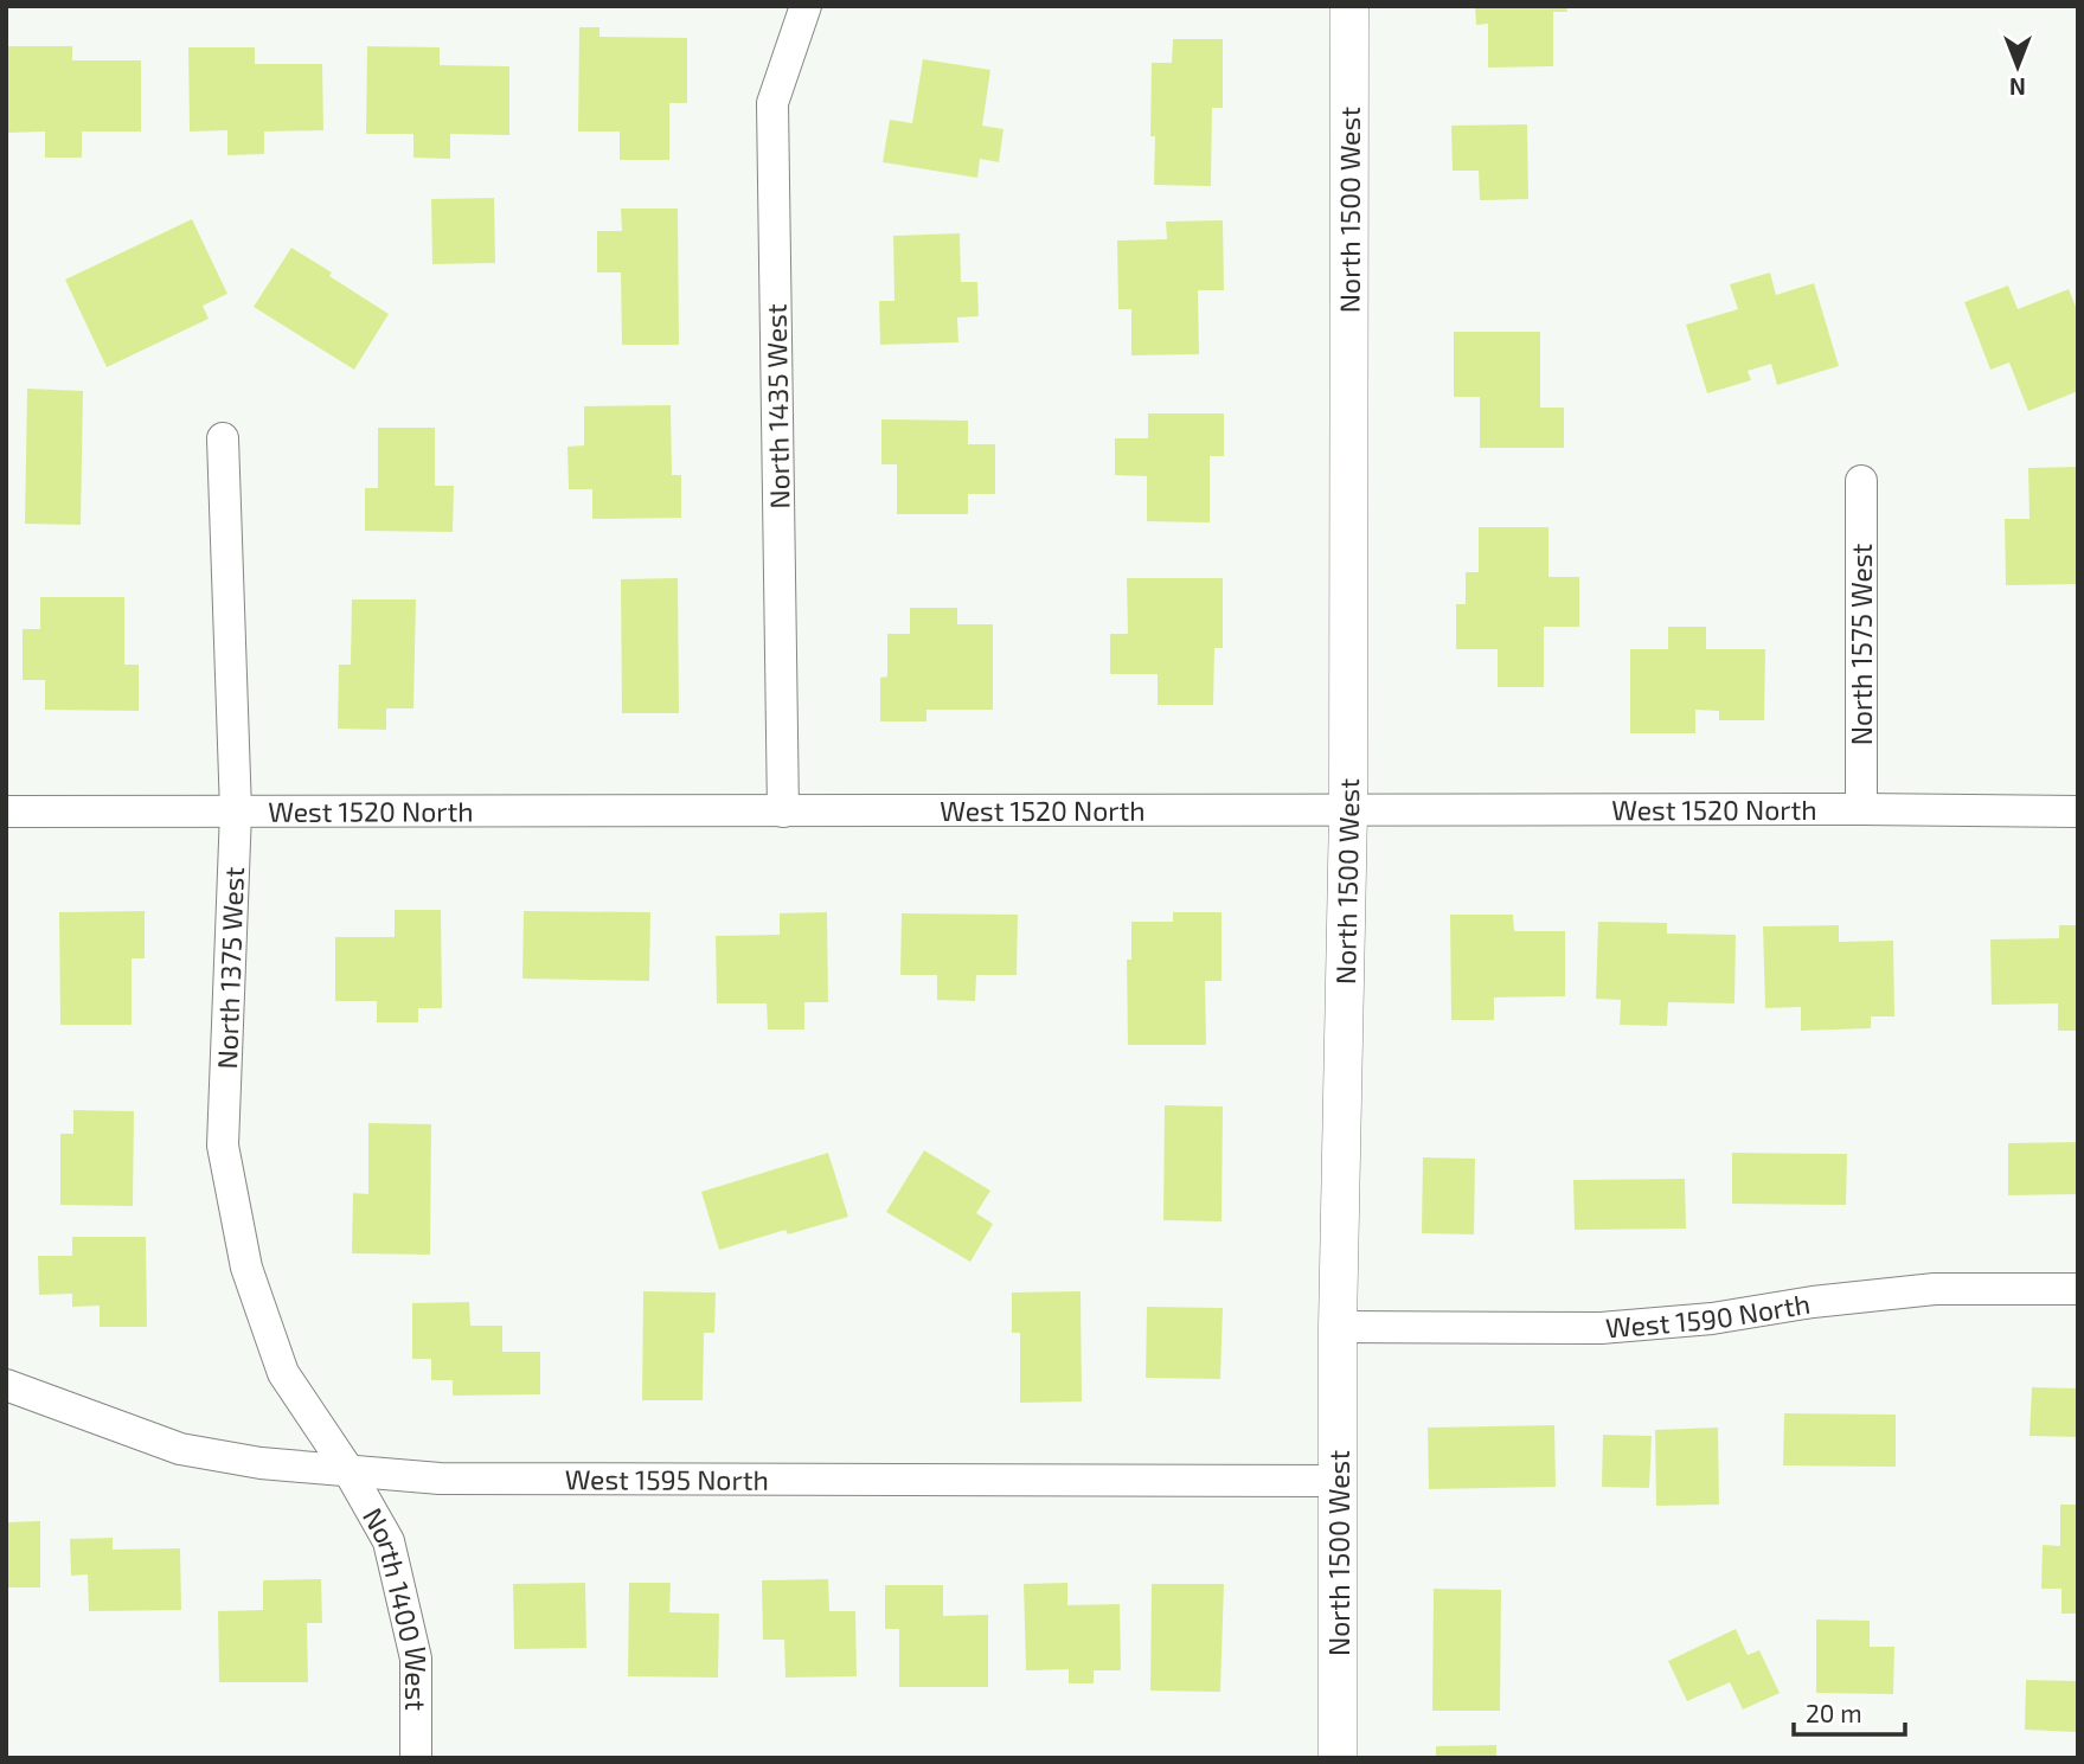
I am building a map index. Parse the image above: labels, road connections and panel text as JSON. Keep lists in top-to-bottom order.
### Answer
{
  "streets": {
    "street": [
      "North 1500 West",
      "North 1435 West",
      "North 1575 West",
      "West 1520 North",
      "North 1375 West",
      "West 1590 North",
      "West 1595 North",
      "North 1400 West"
    ]
  },
  "crossings": [
    ["North 1500 West", "West 1520 North"],
    ["North 1500 West", "West 1590 North"],
    ["North 1500 West", "West 1595 North"],
    ["North 1435 West", "West 1520 North"],
    ["North 1575 West", "West 1520 North"],
    ["West 1520 North", "North 1375 West"],
    ["North 1375 West", "West 1595 North"],
    ["North 1375 West", "North 1400 West"],
    ["West 1595 North", "North 1400 West"]
  ],
  "scale_bar": "20 m",
  "north": "bottom"
}
